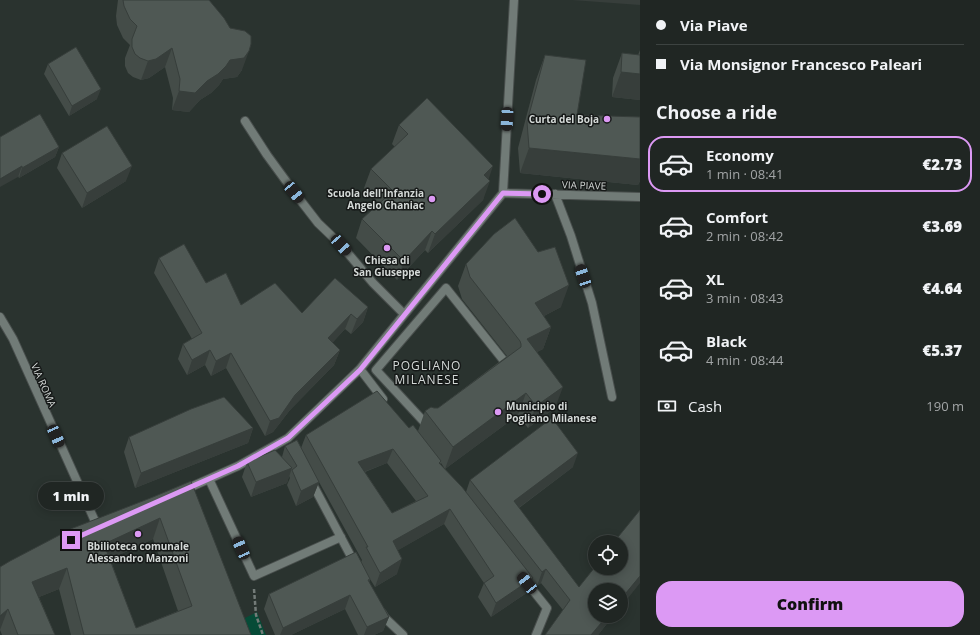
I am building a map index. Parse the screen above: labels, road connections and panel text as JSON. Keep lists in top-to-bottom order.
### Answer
{
  "streets": {
    "street": ["VIA PIAVE", "VIA ROMA"]
  },
  "districts": ["POGLIANO MILANESE"],
  "places": [
    "Curta del Boja",
    "Scuola dell'Infanzia Angelo Chaniac",
    "Chiesa di San Giuseppe",
    "Municipio di Pogliano Milanese",
    "Bbilioteca comunale Alessandro Manzoni"
  ],
  "page": {
    "banner": ["Via Piave", "Via Monsignor Francesco Paleari"],
    "heading": "Choose a ride",
    "list": [
      {
        "name": "Economy",
        "note": "1 min · 08:41",
        "value": "€2.73"
      },
      {
        "name": "Comfort",
        "note": "2 min · 08:42",
        "value": "€3.69"
      },
      {
        "name": "XL",
        "note": "3 min · 08:43",
        "value": "€4.64"
      },
      {
        "name": "Black",
        "note": "4 min · 08:44",
        "value": "€5.37"
      }
    ],
    "pay": ["Cash", "190 m"],
    "bubble": "1 min",
    "buttons": "Confirm"
  }
}
